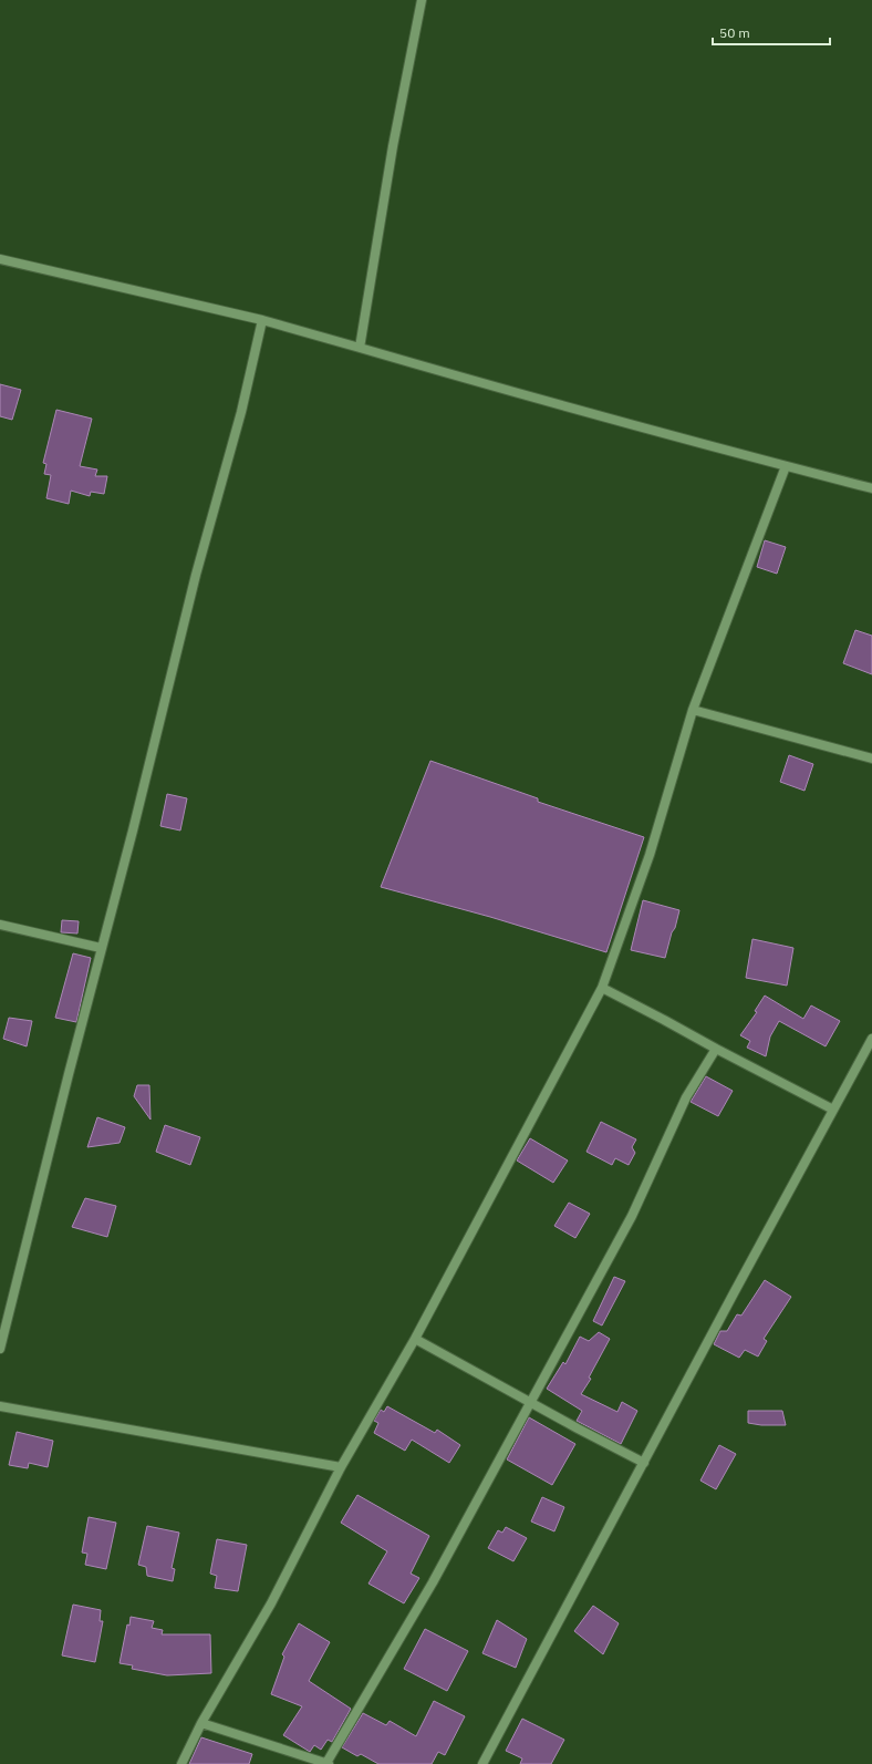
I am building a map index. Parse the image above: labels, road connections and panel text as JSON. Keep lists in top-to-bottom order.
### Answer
{
  "scale_bar": "50 m"
}
